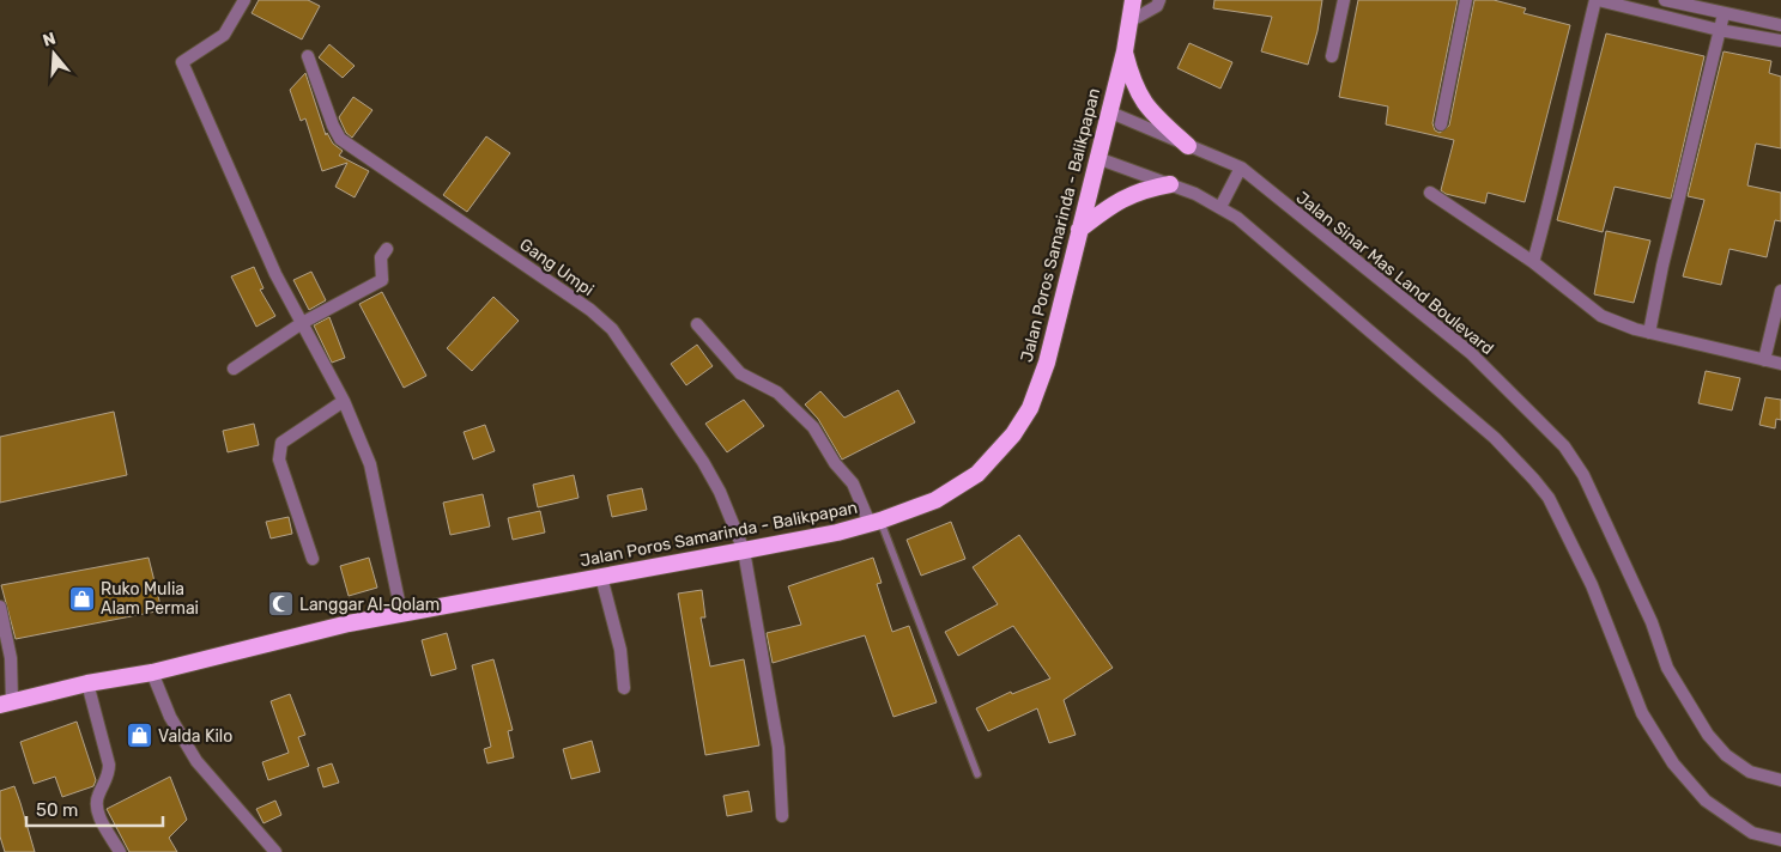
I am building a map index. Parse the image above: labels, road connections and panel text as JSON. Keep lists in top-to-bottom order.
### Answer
{
  "streets": {
    "highway": ["Jalan Poros Samarinda - Balikpapan"],
    "street": ["Gang Umpi", "Jalan Sinar Mas Land Boulevard"]
  },
  "crossings": [
    ["Jalan Poros Samarinda - Balikpapan", "Gang Umpi"],
    ["Jalan Poros Samarinda - Balikpapan", "Jalan Sinar Mas Land Boulevard"]
  ],
  "places": {
    "shop": ["Ruko Mulia Alam Permai", "Valda Kilo"],
    "mosque": ["Langgar Al-Qolam"]
  },
  "scale_bar": "50 m",
  "north": "top"
}
